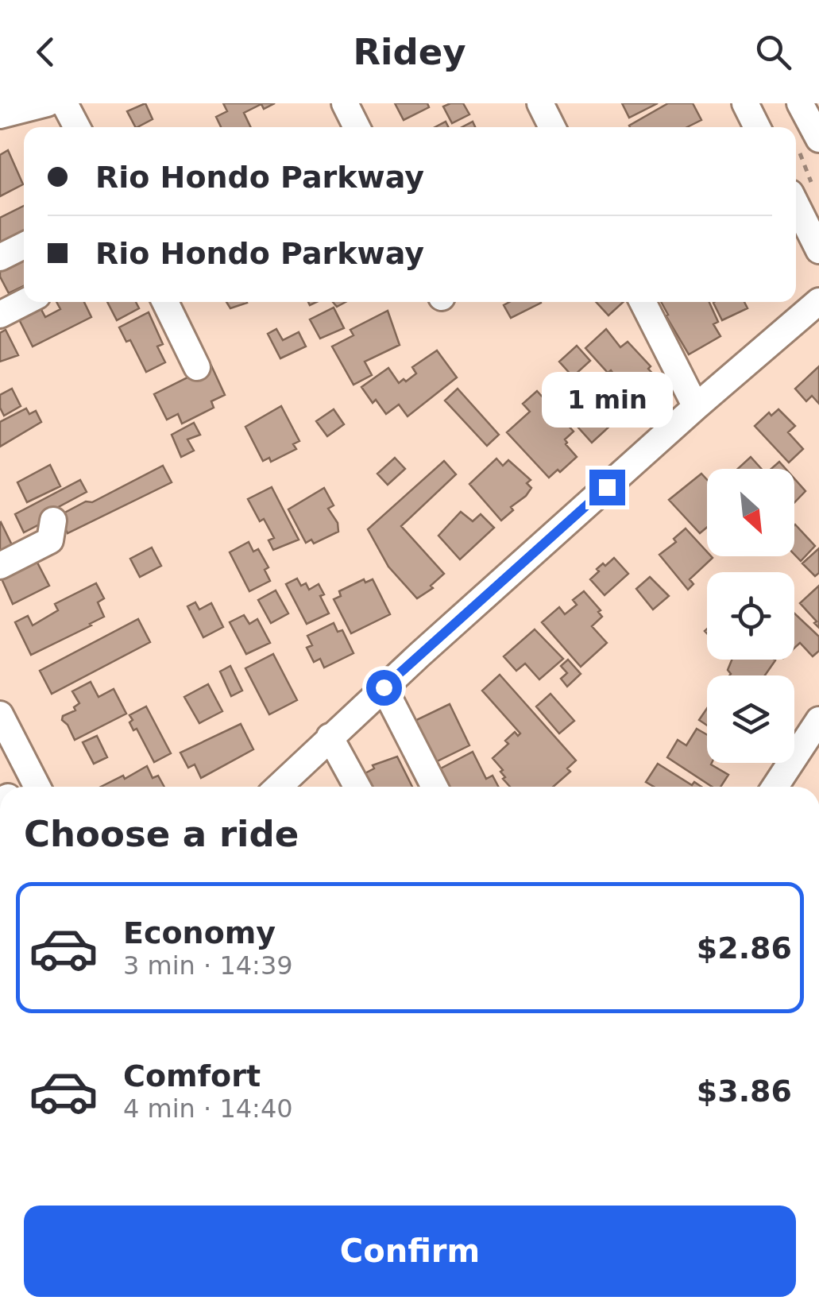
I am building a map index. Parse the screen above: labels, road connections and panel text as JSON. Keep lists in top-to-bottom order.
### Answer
{
  "north": "bottom right",
  "page": {
    "header": "Ridey",
    "banner": ["Rio Hondo Parkway", "Rio Hondo Parkway"],
    "bubble": "1 min",
    "heading": "Choose a ride",
    "list": [
      {
        "name": "Economy",
        "note": "3 min · 14:39",
        "value": "$2.86"
      },
      {
        "name": "Comfort",
        "note": "4 min · 14:40",
        "value": "$3.86"
      }
    ],
    "buttons": "Confirm"
  }
}
